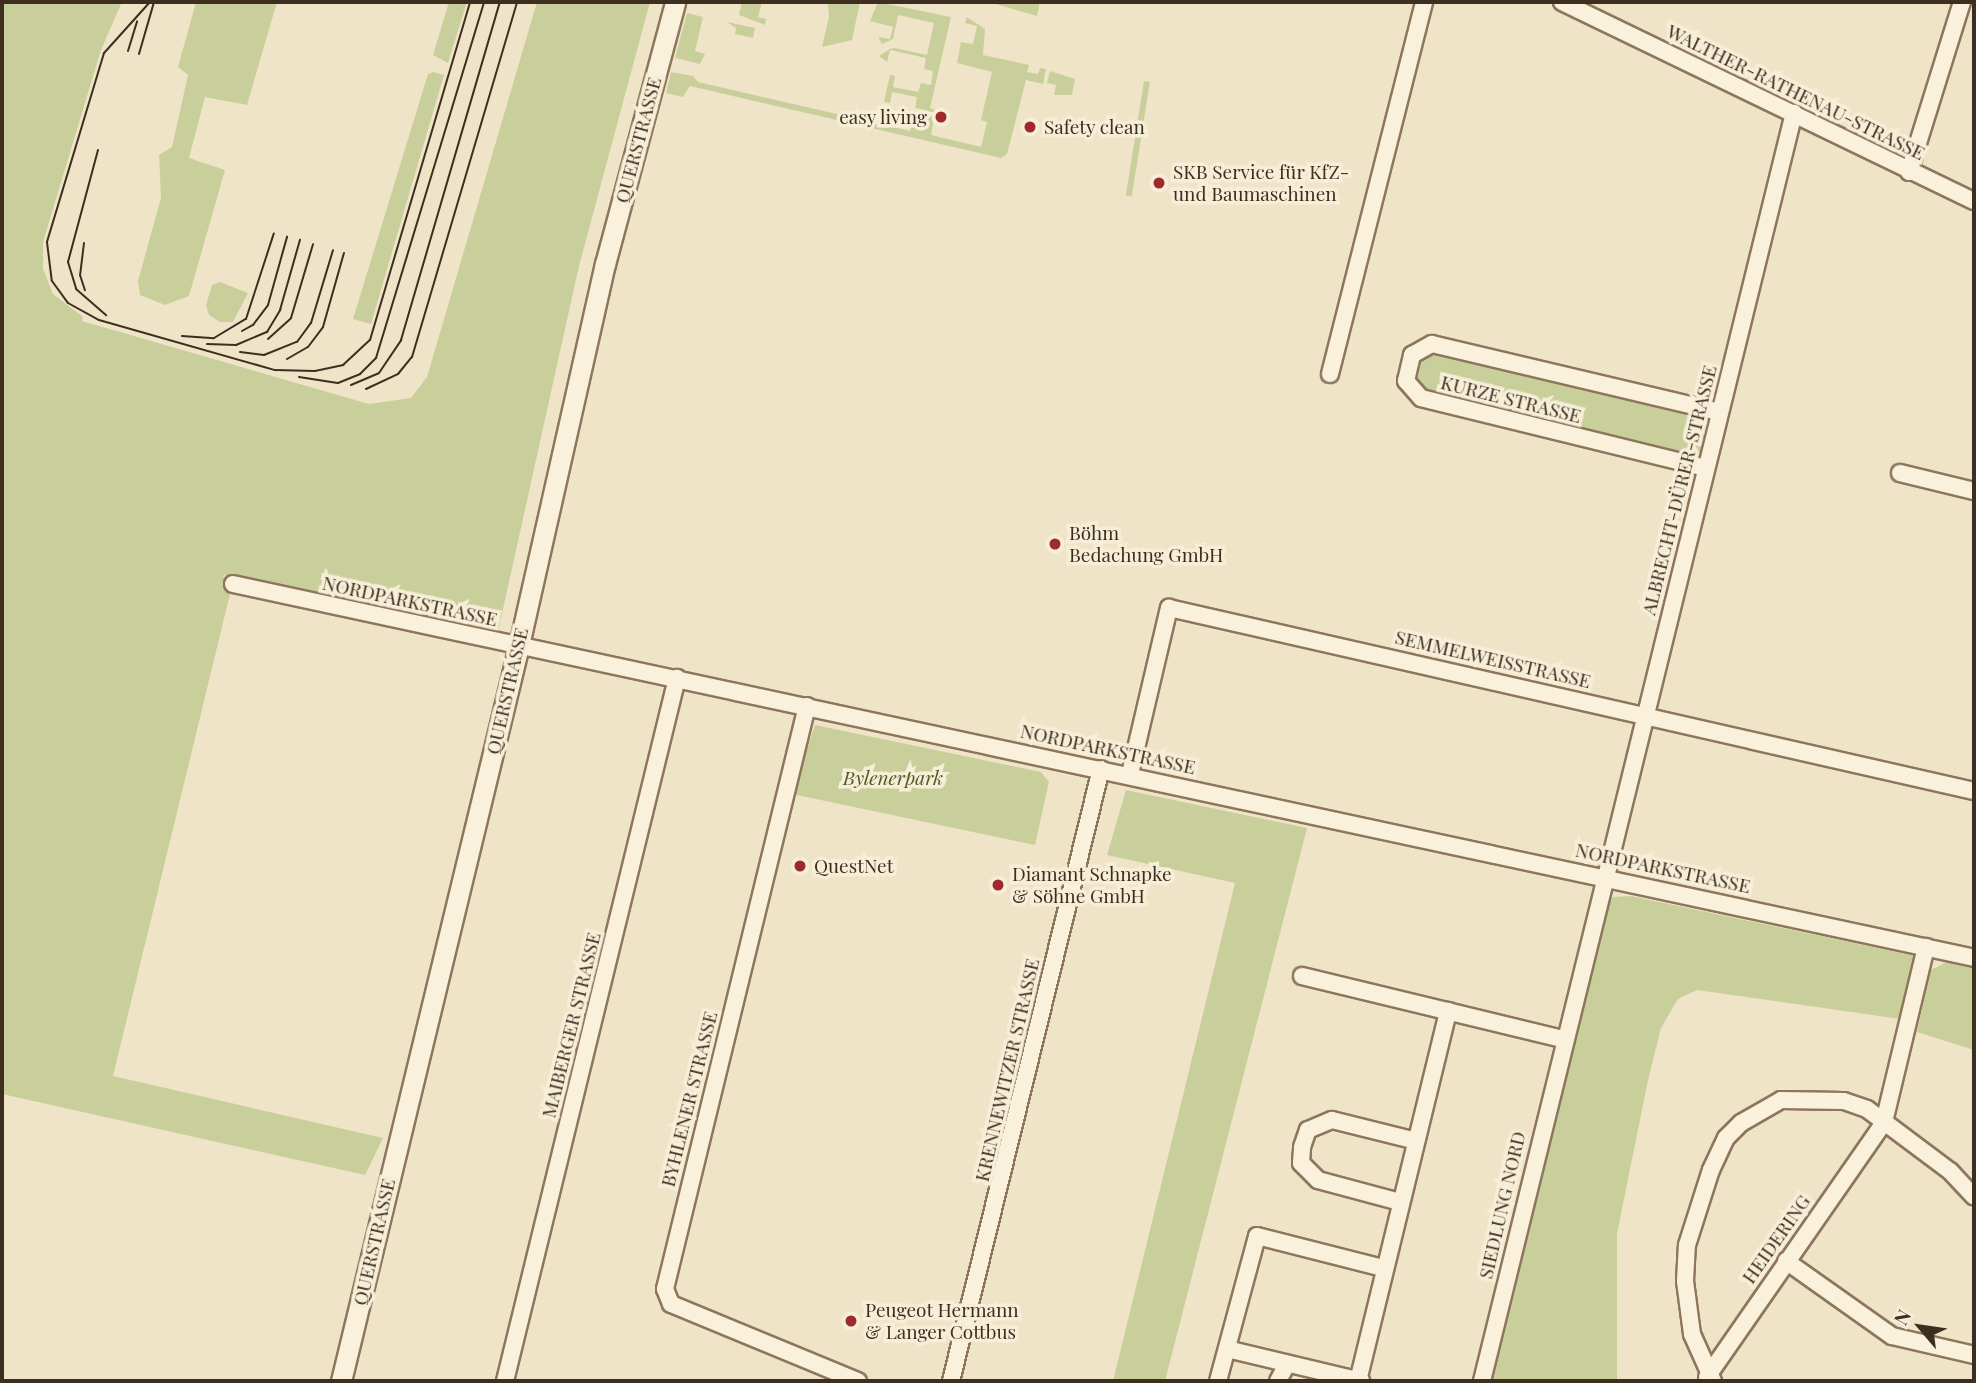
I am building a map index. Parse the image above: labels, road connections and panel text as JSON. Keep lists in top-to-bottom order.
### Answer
{
  "streets": {
    "street": [
      "WALTHER-RATHENAU-STRASSE",
      "QUERSTRASSE",
      "KURZE STRASSE",
      "ALBRECHT-DÜRER-STRASSE",
      "NORDPARKSTRASSE",
      "SEMMELWEISSTRASSE",
      "MAIBERGER STRASSE",
      "KRENNEWITZER STRASSE",
      "BYHLENER STRASSE",
      "SIEDLUNG NORD",
      "HEIDERING"
    ]
  },
  "crossings": [
    ["WALTHER-RATHENAU-STRASSE", "ALBRECHT-DÜRER-STRASSE"],
    ["QUERSTRASSE", "NORDPARKSTRASSE"],
    ["KURZE STRASSE", "ALBRECHT-DÜRER-STRASSE"],
    ["ALBRECHT-DÜRER-STRASSE", "NORDPARKSTRASSE"],
    ["ALBRECHT-DÜRER-STRASSE", "SEMMELWEISSTRASSE"],
    ["ALBRECHT-DÜRER-STRASSE", "SIEDLUNG NORD"],
    ["NORDPARKSTRASSE", "SEMMELWEISSTRASSE"],
    ["NORDPARKSTRASSE", "MAIBERGER STRASSE"],
    ["NORDPARKSTRASSE", "KRENNEWITZER STRASSE"],
    ["NORDPARKSTRASSE", "BYHLENER STRASSE"],
    ["NORDPARKSTRASSE", "SIEDLUNG NORD"],
    ["NORDPARKSTRASSE", "HEIDERING"]
  ],
  "parks": ["Bylenerpark"],
  "places": [
    "easy living",
    "Safety clean",
    "SKB Service für KfZ- und Baumaschinen",
    "Böhm Bedachung GmbH",
    "QuestNet",
    "Diamant Schnapke & Söhne GmbH",
    "Peugeot Hermann & Langer Cottbus"
  ],
  "north": "top left"
}
